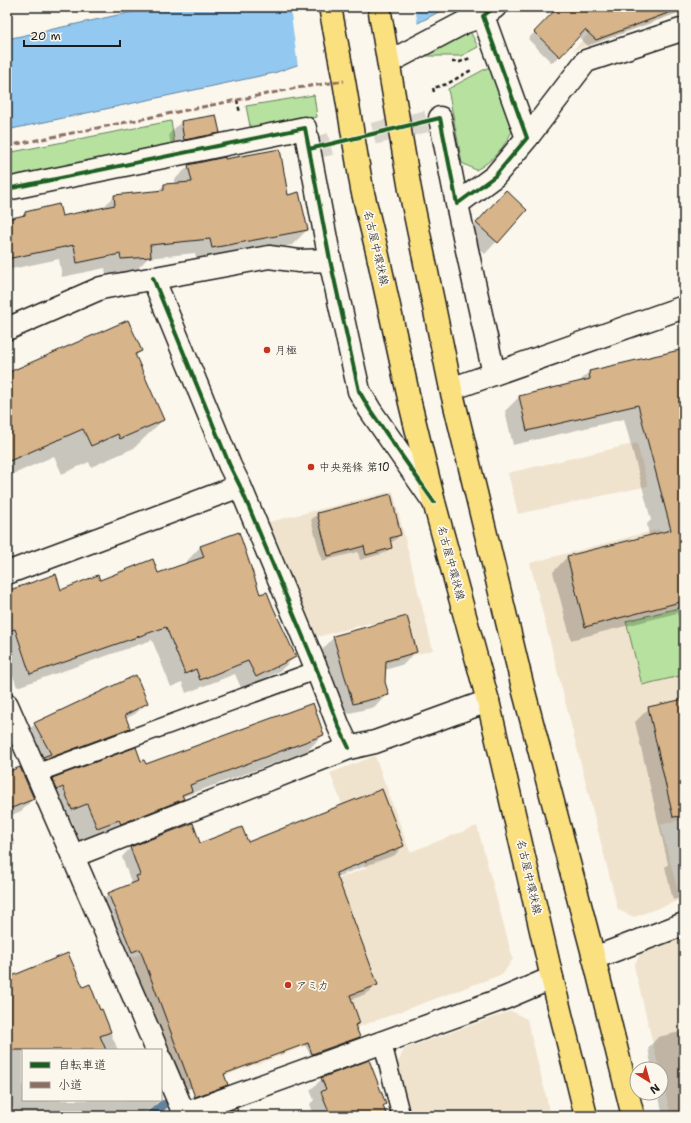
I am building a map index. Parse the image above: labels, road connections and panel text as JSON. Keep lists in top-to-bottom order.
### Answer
{
  "streets": {
    "main road": ["名古屋中環状線"]
  },
  "places": ["月極", "中央発條 第10", "アミカ"],
  "legend": ["自転車道", "小道"],
  "scale_bar": "20 m",
  "north": "bottom right"
}
